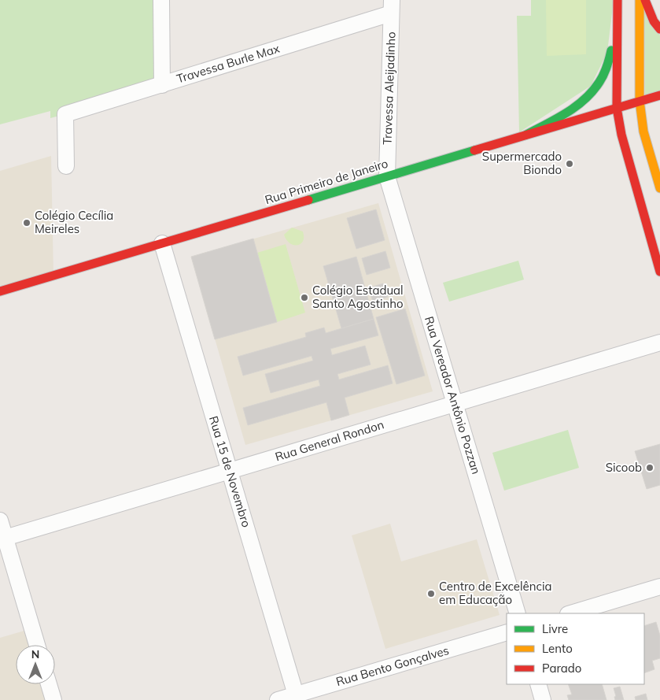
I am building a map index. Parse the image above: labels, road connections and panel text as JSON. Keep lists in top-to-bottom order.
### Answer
{
  "streets": {
    "street": [
      "Travessa Burle Max",
      "Travessa Aleijadinho",
      "Rua Primeiro de Janeiro",
      "Rua Vereador Antônio Pozzan",
      "Rua General Rondon",
      "Rua 15 de Novembro",
      "Rua Bento Gonçalves"
    ]
  },
  "crossings": [
    ["Travessa Burle Max", "Travessa Aleijadinho"],
    ["Travessa Aleijadinho", "Rua Primeiro de Janeiro"],
    ["Travessa Aleijadinho", "Rua Vereador Antônio Pozzan"],
    ["Rua Primeiro de Janeiro", "Rua Vereador Antônio Pozzan"],
    ["Rua Primeiro de Janeiro", "Rua 15 de Novembro"],
    ["Rua Vereador Antônio Pozzan", "Rua General Rondon"],
    ["Rua General Rondon", "Rua 15 de Novembro"],
    ["Rua 15 de Novembro", "Rua Bento Gonçalves"]
  ],
  "places": [
    "Supermercado Biondo",
    "Colégio Cecília Meireles",
    "Colégio Estadual Santo Agostinho",
    "Sicoob",
    "Centro de Excelência em Educação"
  ],
  "legend": ["Livre", "Lento", "Parado"],
  "north": "top"
}
